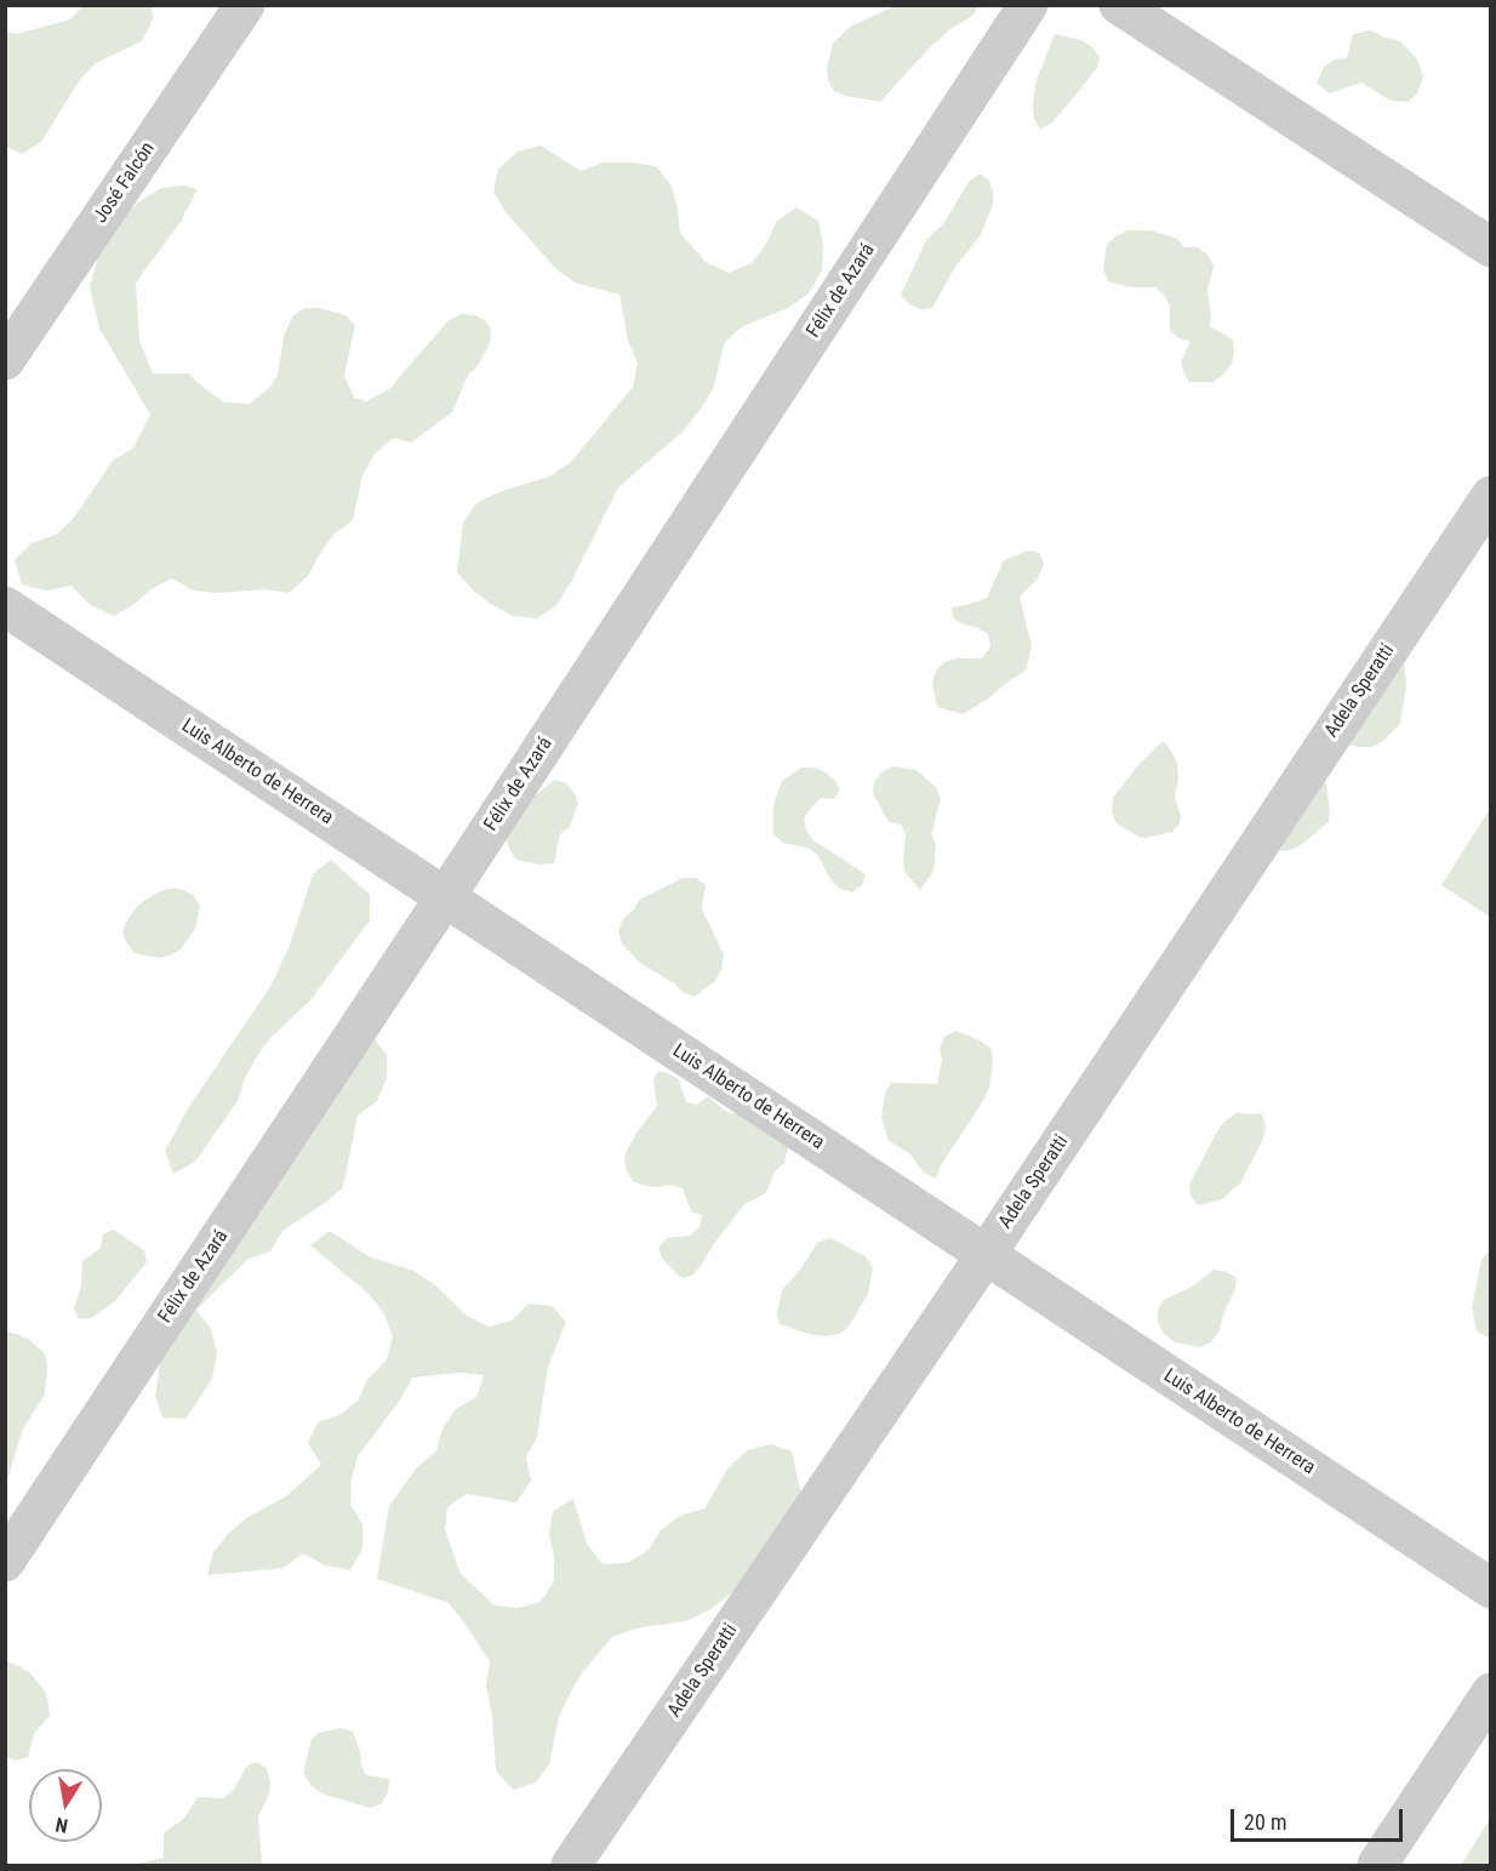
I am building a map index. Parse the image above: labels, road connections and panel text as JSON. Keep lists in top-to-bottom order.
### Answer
{
  "streets": {
    "street": [
      "José Falcón",
      "Félix de Azará",
      "Adela Speratti",
      "Luis Alberto de Herrera"
    ]
  },
  "crossings": [
    ["Félix de Azará", "Luis Alberto de Herrera"],
    ["Adela Speratti", "Luis Alberto de Herrera"]
  ],
  "scale_bar": "20 m",
  "north": "bottom"
}
